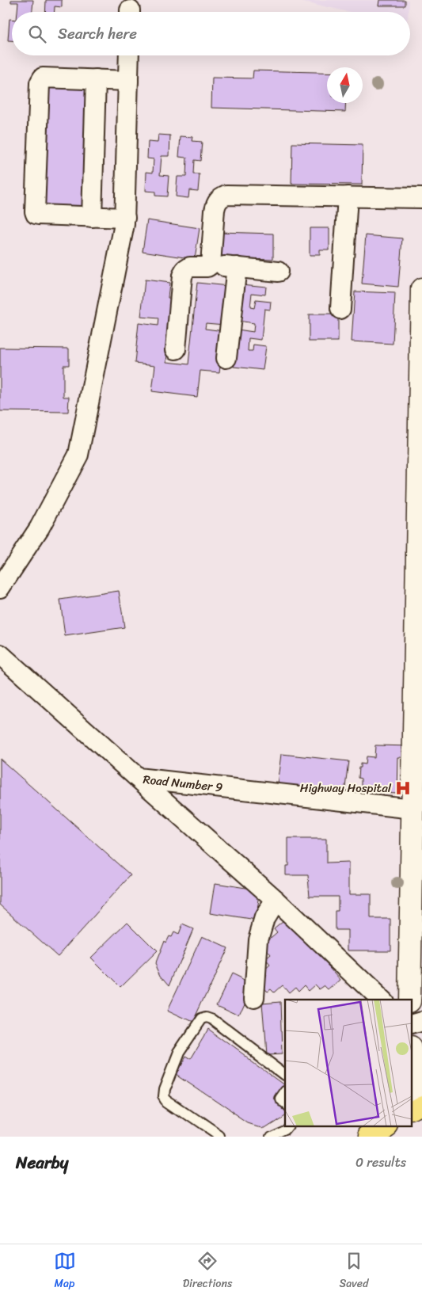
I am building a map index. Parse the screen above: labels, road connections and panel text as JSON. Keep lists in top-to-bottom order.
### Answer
{
  "streets": {
    "street": ["Road Number 9"]
  },
  "places": {
    "hospital": ["Highway Hospital"]
  },
  "north": "top",
  "page": {
    "search": "Search here",
    "heading": ["Nearby", "0 results"],
    "nav": ["Map", "Directions", "Saved"]
  }
}
